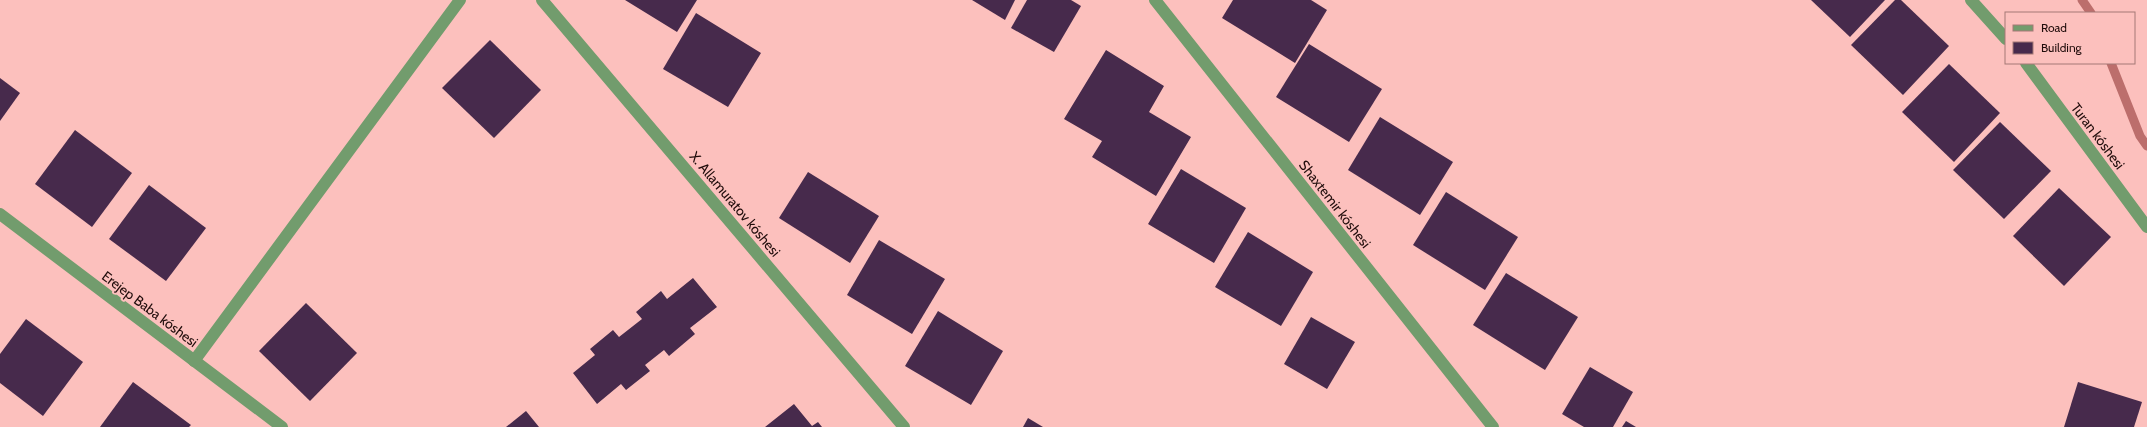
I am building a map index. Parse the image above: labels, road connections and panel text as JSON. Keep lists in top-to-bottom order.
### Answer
{
  "streets": {
    "street": [
      "Turan kóshesi",
      "X. Allamuratov kóshesi",
      "Shaxtemir kóshesi",
      "Erejep Baba kóshesi"
    ]
  },
  "legend": ["Road", "Building"]
}
